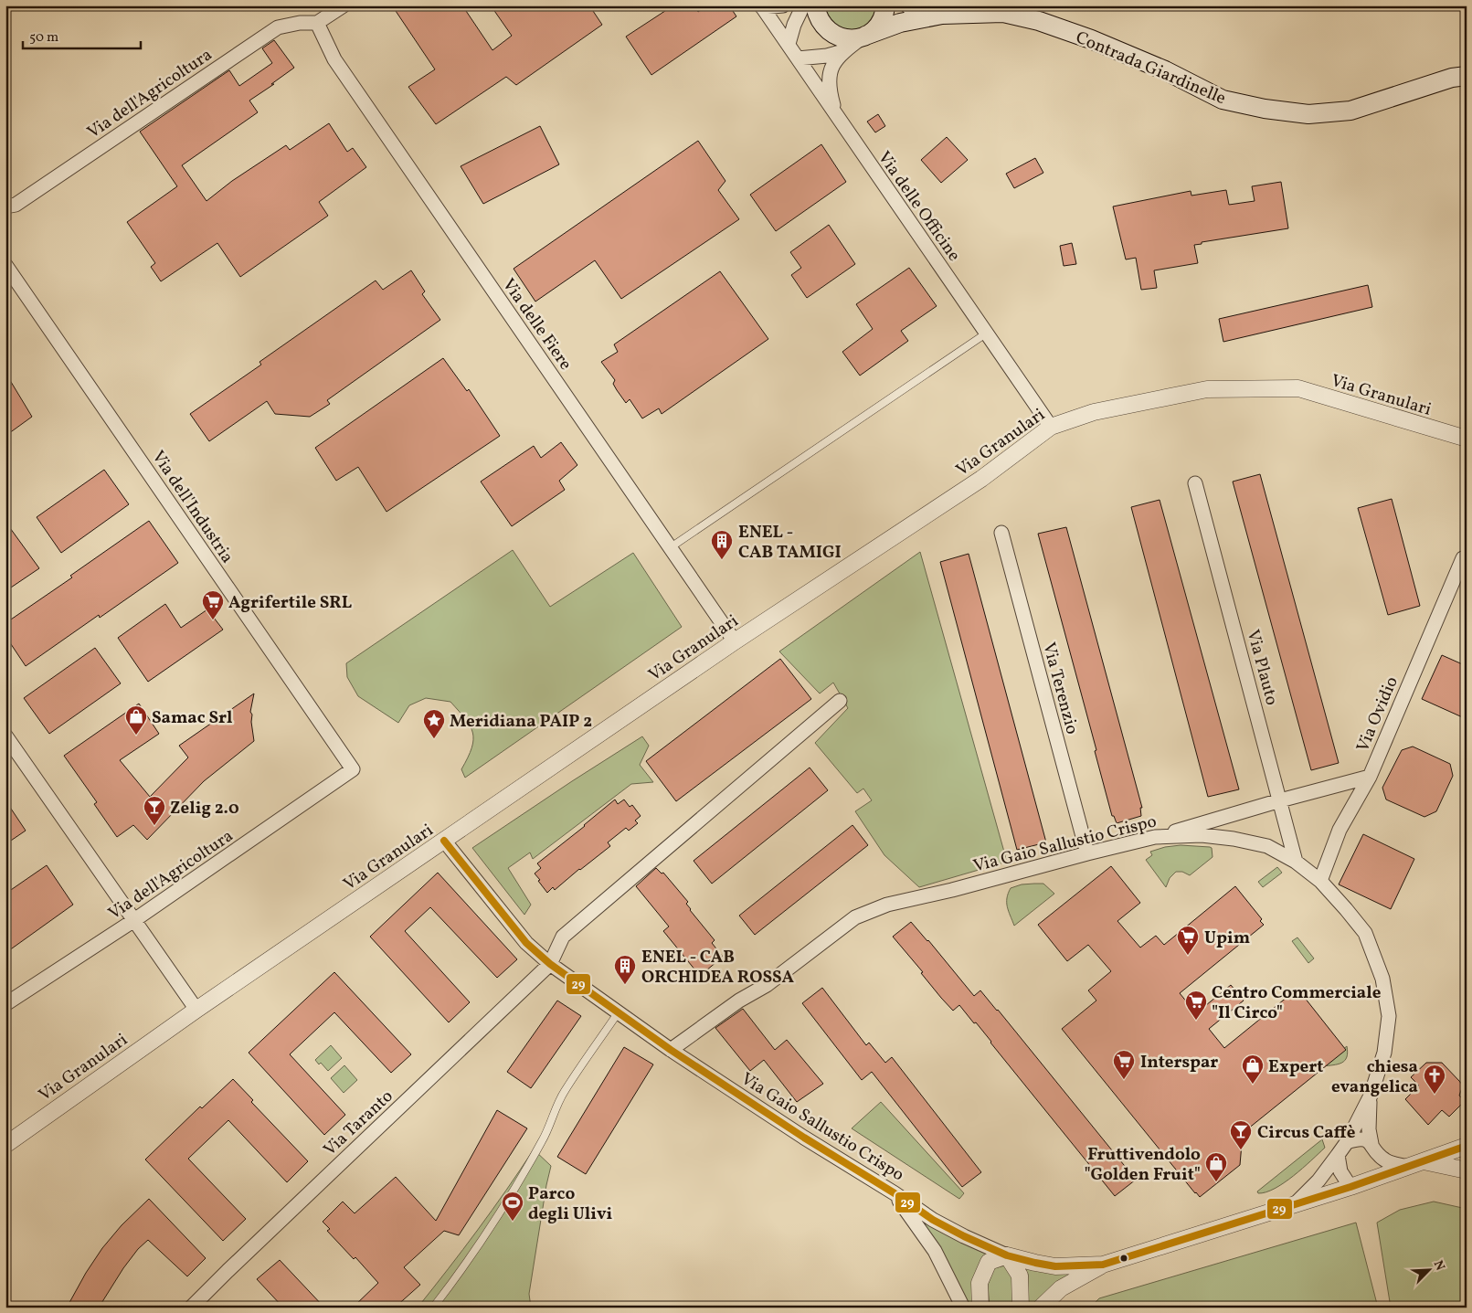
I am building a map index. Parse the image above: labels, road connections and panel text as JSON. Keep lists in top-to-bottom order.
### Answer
{
  "streets": {
    "main road": ["Contrada Giardinelle"],
    "street": [
      "Via dell'Agricoltura",
      "Via delle Officine",
      "Via delle Fiere",
      "Via Granulari",
      "Via dell'Industria",
      "Via Plauto",
      "Via Terenzio",
      "Via Ovidio",
      "Via Gaio Sallustio Crispo",
      "Via Taranto"
    ]
  },
  "crossings": [
    ["Via dell'Agricoltura", "Via delle Fiere"],
    ["Via dell'Agricoltura", "Via dell'Industria"],
    ["Via delle Officine", "Via Granulari"],
    ["Via delle Fiere", "Via Granulari"],
    ["Via Granulari", "Via Gaio Sallustio Crispo"],
    ["Via Plauto", "Via Gaio Sallustio Crispo"],
    ["Via Terenzio", "Via Gaio Sallustio Crispo"],
    ["Via Ovidio", "Via Gaio Sallustio Crispo"],
    ["Via Gaio Sallustio Crispo", "Via Taranto"]
  ],
  "places": {
    "building": ["ENEL - CAB TAMIGI", "ENEL - CAB ORCHIDEA ROSSA"],
    "supermarket": [
      "Agrifertile SRL",
      "Upim",
      "Centro Commerciale \"Il Circo\"",
      "Interspar"
    ],
    "shop": ["Samac Srl", "Expert", "Fruttivendolo \"Golden Fruit\""],
    "place": ["Meridiana PAIP 2"],
    "bar": ["Zelig 2.0", "Circus Caffè"],
    "church": ["chiesa evangelica"],
    "sports": ["Parco degli Ulivi"]
  },
  "lines": ["transit line 29"],
  "scale_bar": "50 m",
  "north": "top right"
}
